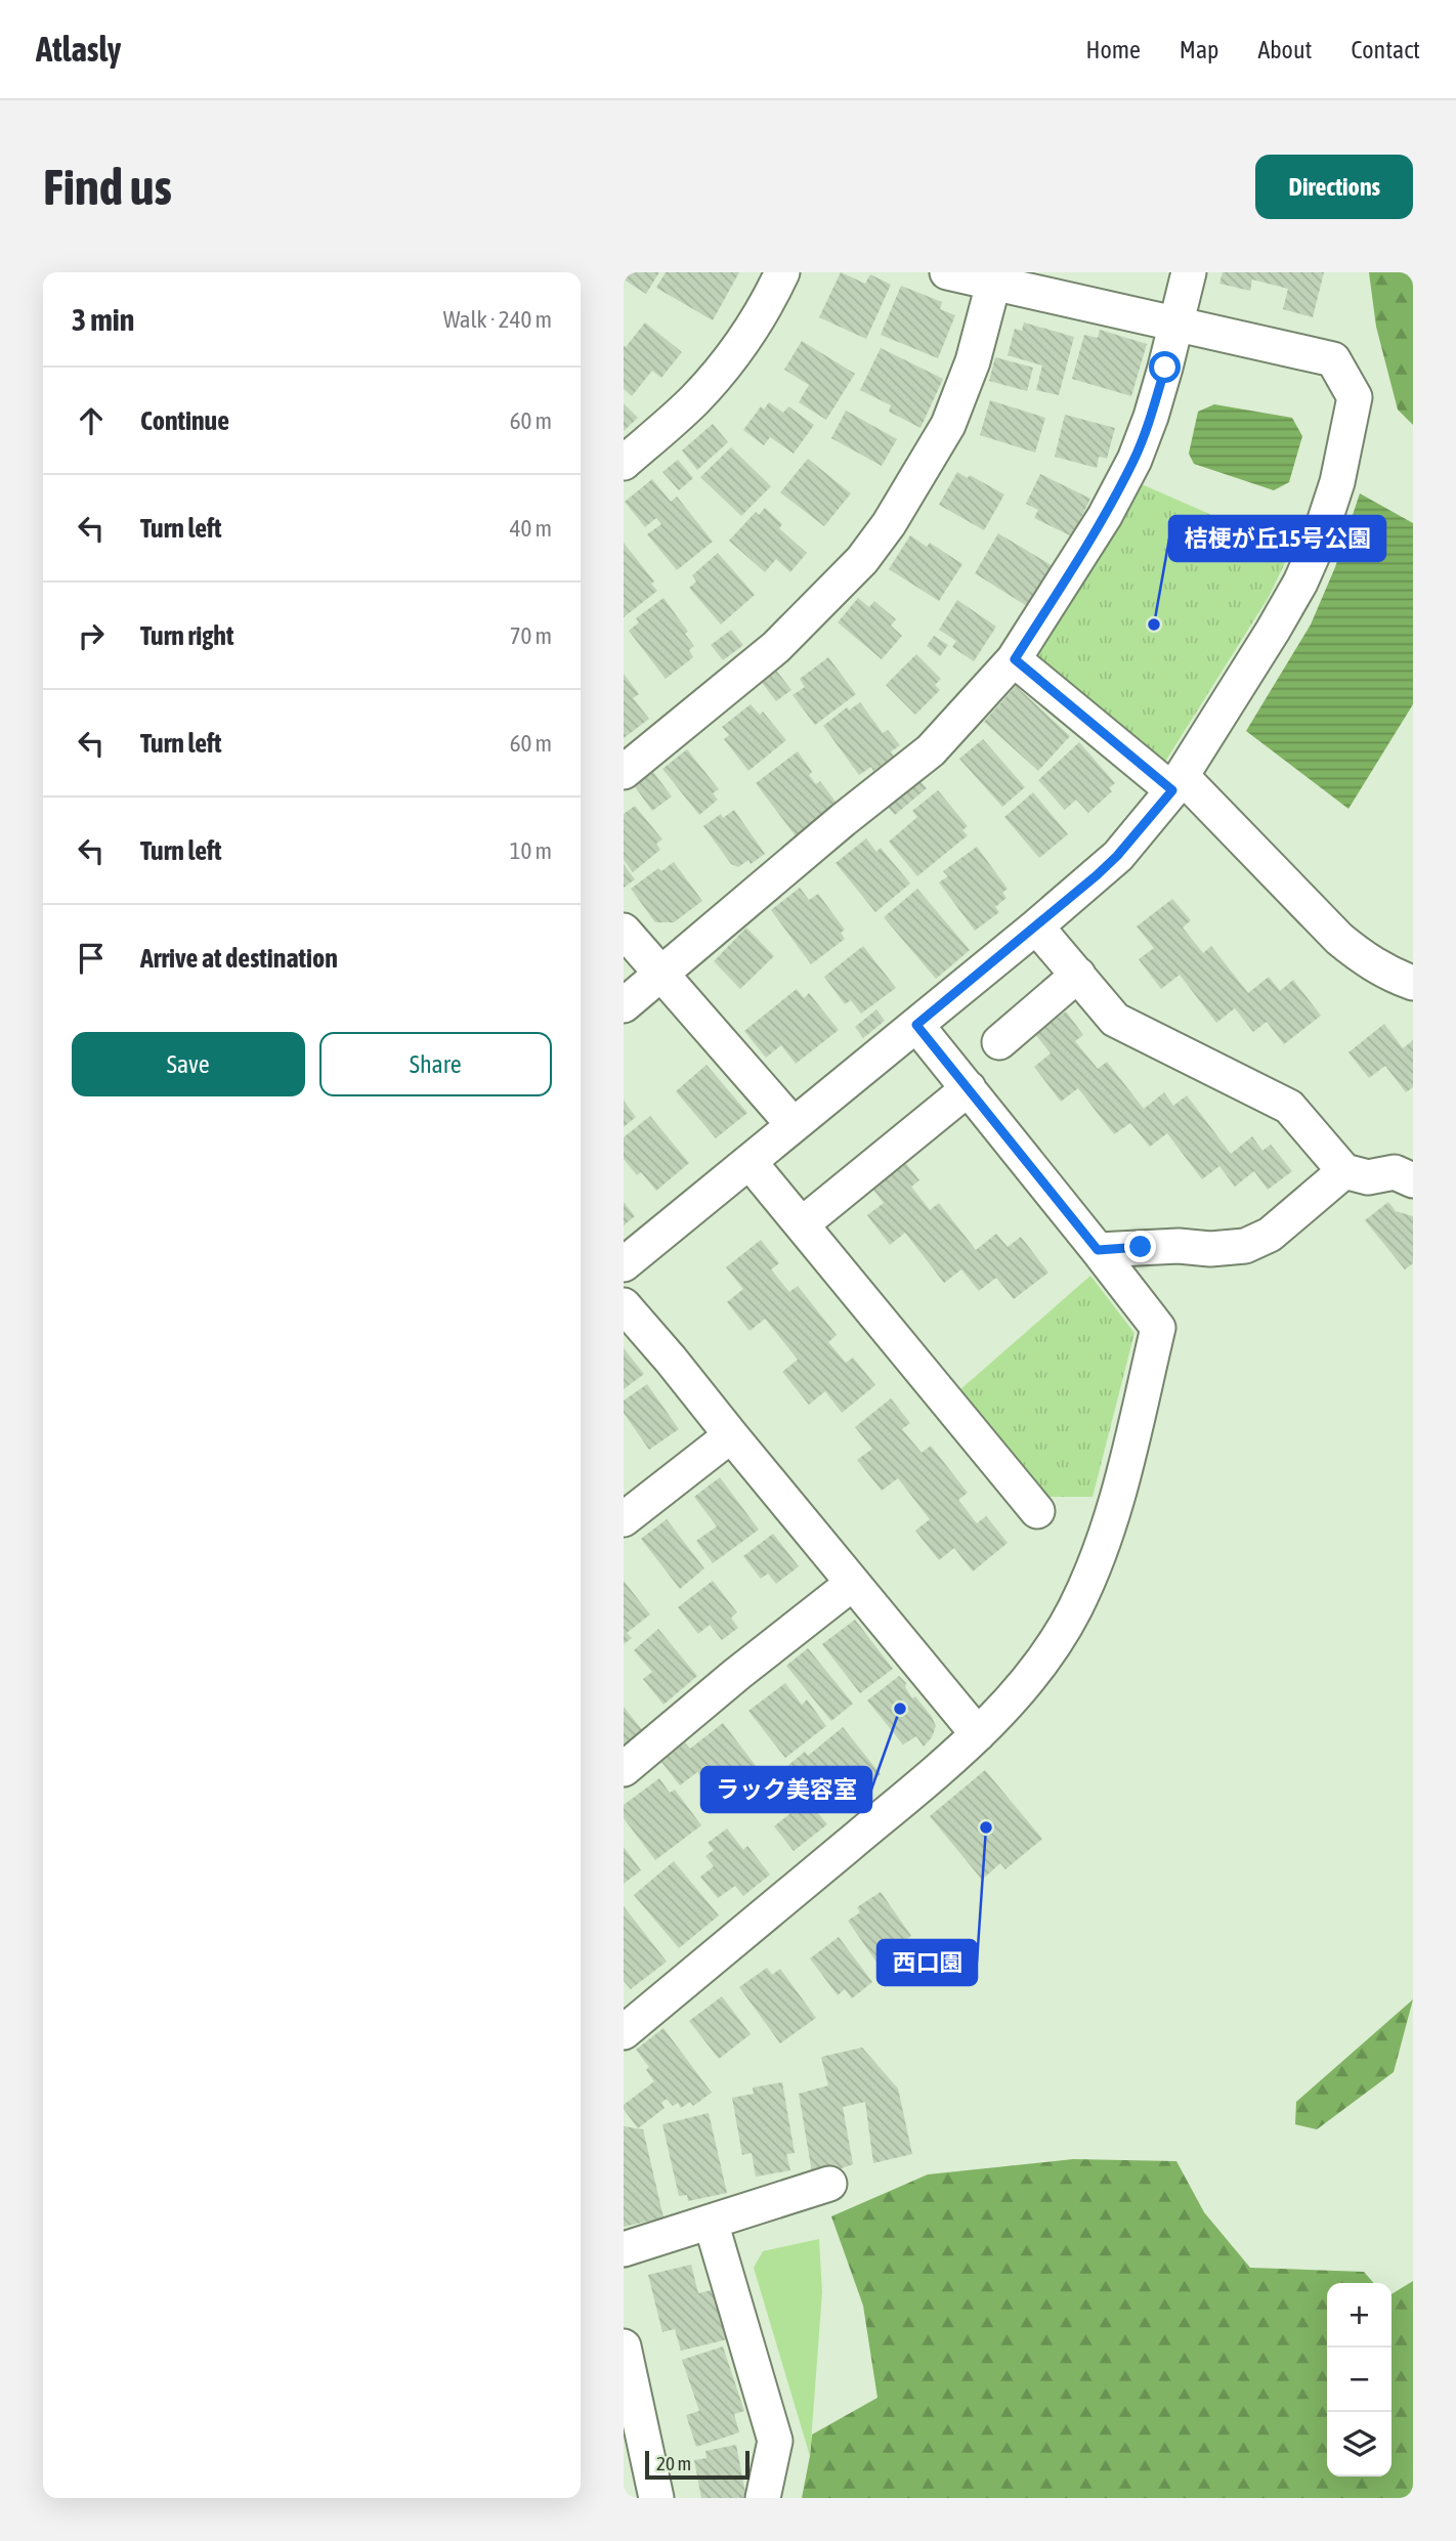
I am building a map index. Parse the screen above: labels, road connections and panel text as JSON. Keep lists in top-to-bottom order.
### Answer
{
  "places": ["桔梗が丘15号公園", "ラック美容室", "西口園"],
  "scale_bar": "20 m",
  "page": {
    "header": "Atlasly",
    "nav": [
      "Home",
      "Map",
      "About",
      "Contact"
    ],
    "buttons": [
      "Directions",
      ["Save", "Share"]
    ],
    "title": "Find us",
    "heading": ["3 min", "Walk · 240 m"],
    "list": [
      ["Continue", "60 m"],
      ["Turn left", "40 m"],
      ["Turn right", "70 m"],
      ["Turn left", "60 m"],
      ["Turn left", "10 m"],
      "Arrive at destination"
    ],
    "map_buttons": ["+", "−"],
    "scale": "20 m"
  }
}
